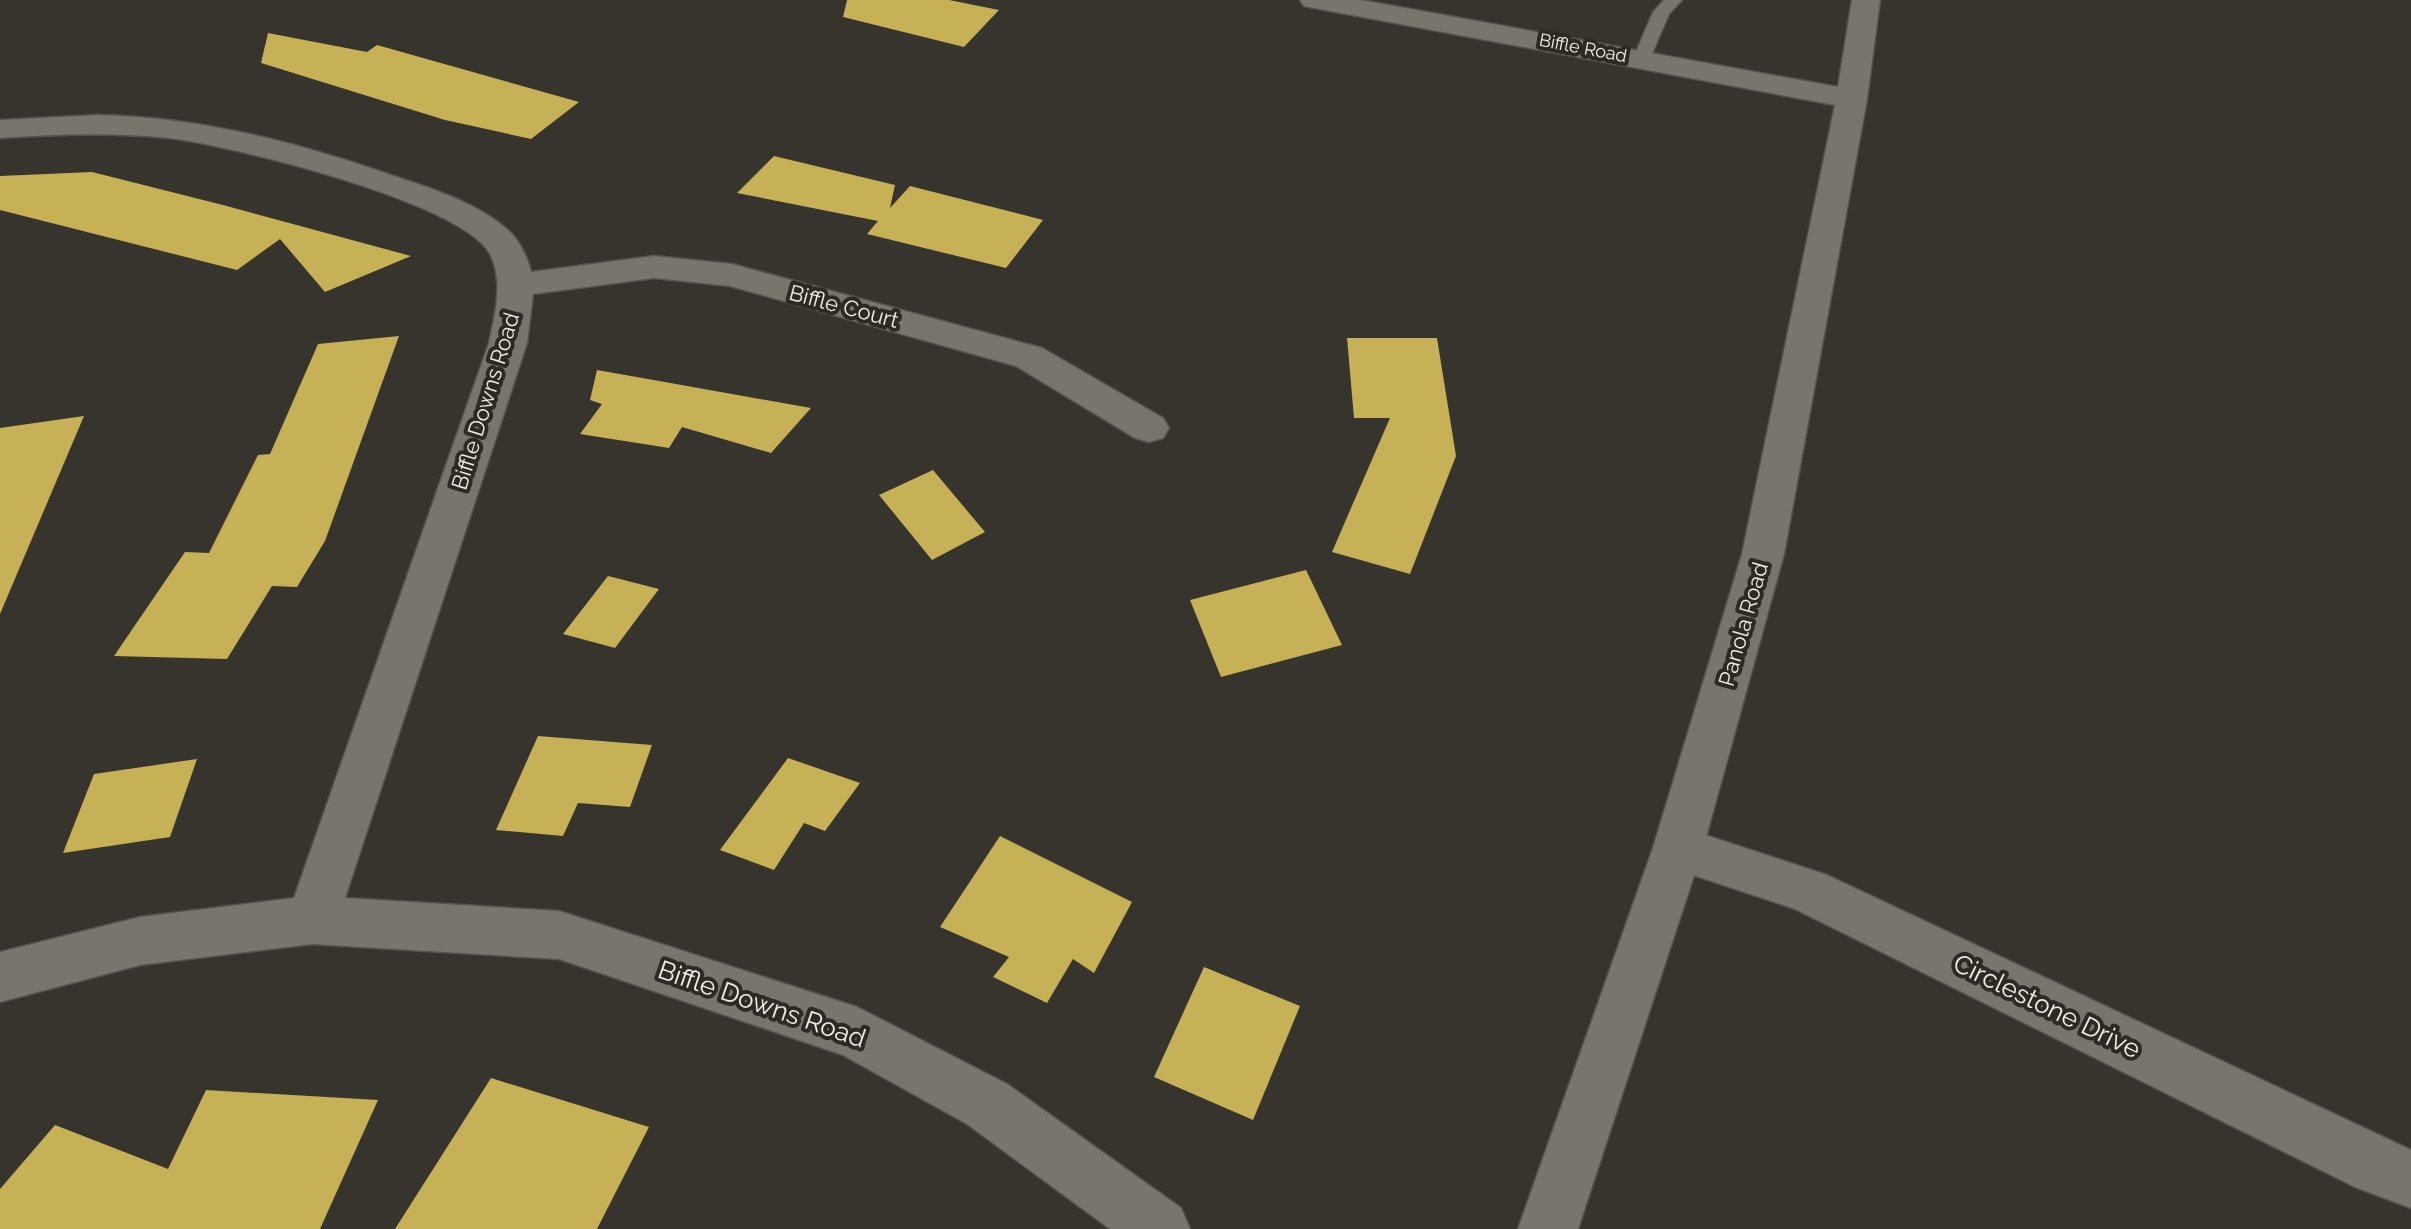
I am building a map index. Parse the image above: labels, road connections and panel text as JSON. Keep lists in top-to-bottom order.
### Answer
{
  "streets": {
    "street": [
      "Biffle Road",
      "Biffle Court",
      "Biffle Downs Road",
      "Panola Road",
      "Circlestone Drive"
    ]
  },
  "crossings": [
    ["Biffle Road", "Panola Road"],
    ["Biffle Court", "Biffle Downs Road"],
    ["Panola Road", "Circlestone Drive"]
  ]
}
